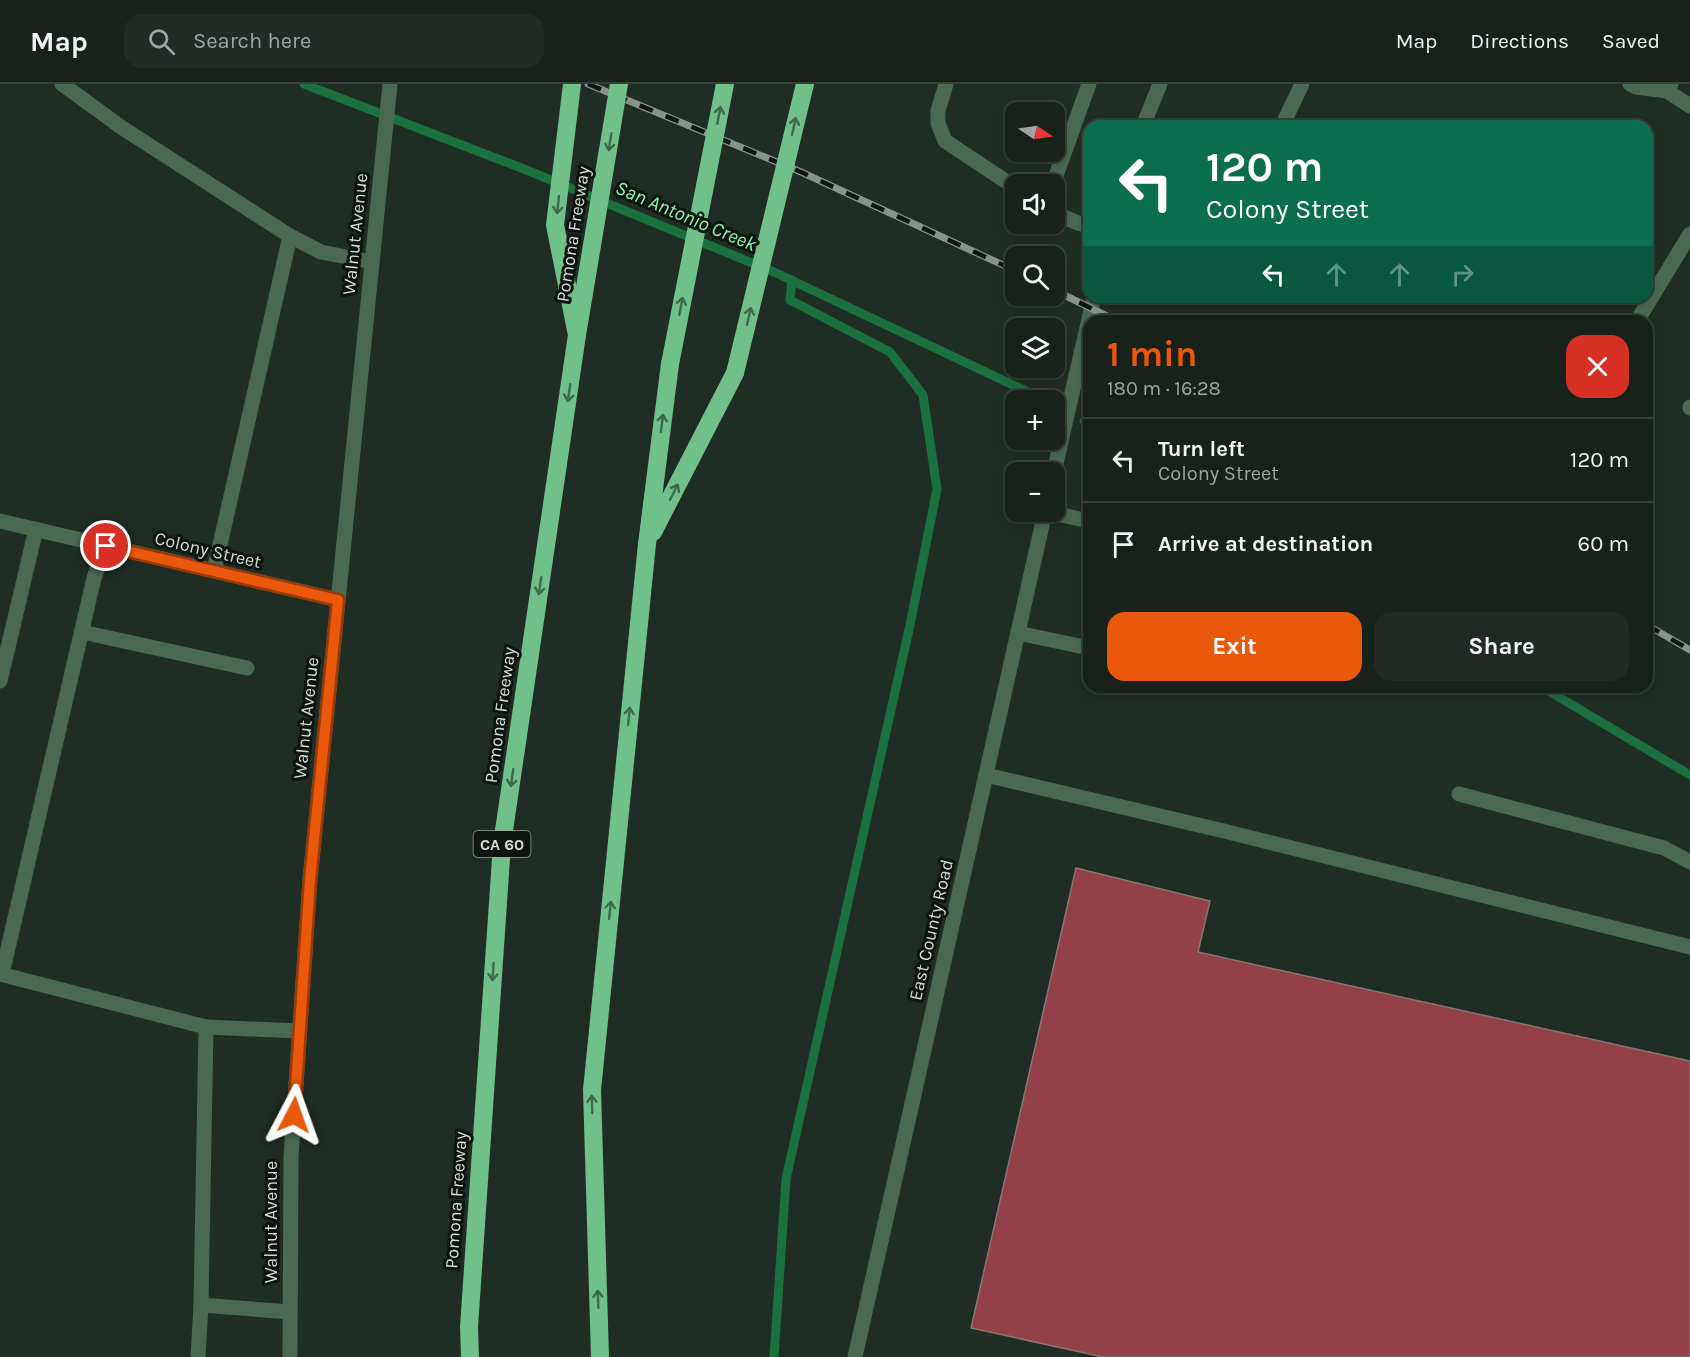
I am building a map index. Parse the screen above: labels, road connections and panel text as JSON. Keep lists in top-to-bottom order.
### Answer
{
  "streets": {
    "highway": ["Pomona Freeway", "CA 60"],
    "street": ["Walnut Avenue", "Colony Street", "East County Road"]
  },
  "crossings": [
    ["Walnut Avenue", "Colony Street"]
  ],
  "water": ["San Antonio Creek"],
  "north": "right",
  "page": {
    "header": "Map",
    "search": "Search here",
    "nav": ["Map", "Directions", "Saved"],
    "map_buttons": ["+", "−"],
    "turn": ["120 m", "Colony Street"],
    "heading": ["1 min", "180 m · 16:28"],
    "list": [
      {
        "name": "Turn left",
        "note": "Colony Street",
        "value": "120 m"
      },
      {
        "name": "Arrive at destination",
        "value": "60 m"
      }
    ],
    "buttons": ["Exit", "Share"]
  }
}
